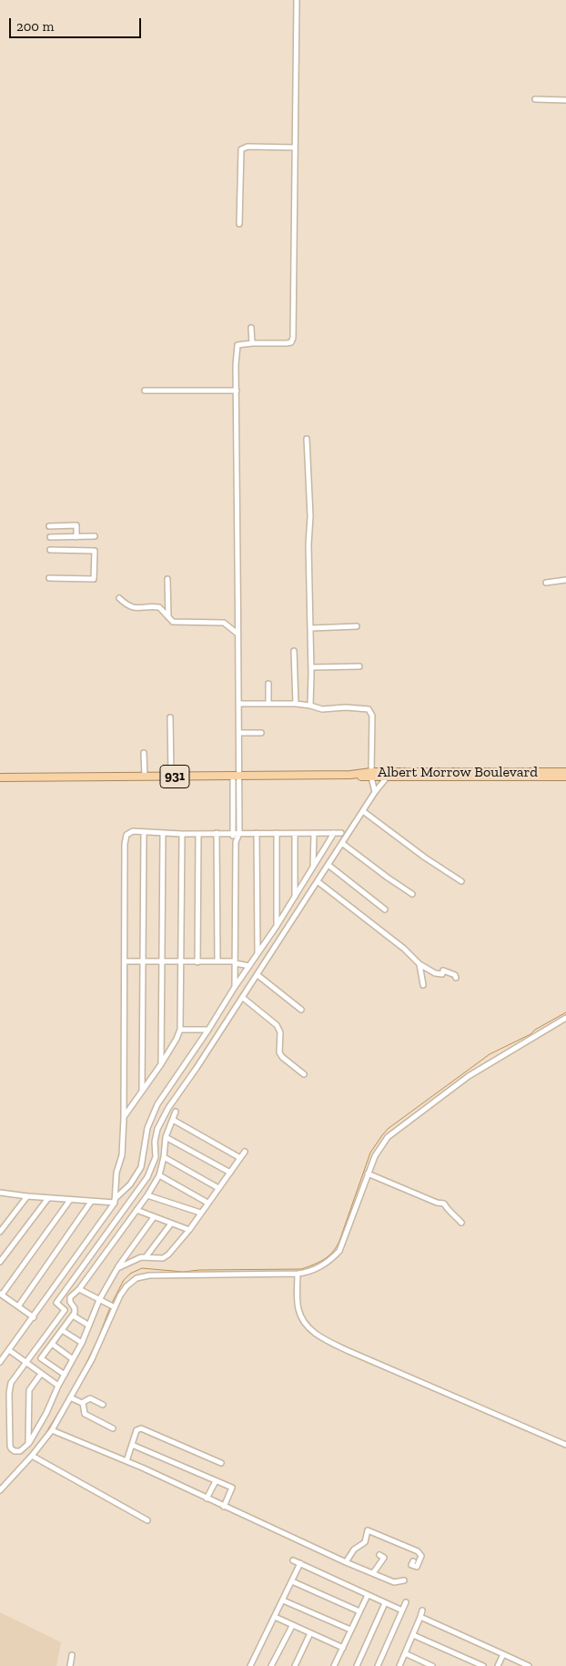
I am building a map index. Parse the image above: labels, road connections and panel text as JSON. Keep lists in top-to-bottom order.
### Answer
{
  "streets": {
    "highway": ["Albert Morrow Boulevard", "931"]
  },
  "scale_bar": "200 m"
}
